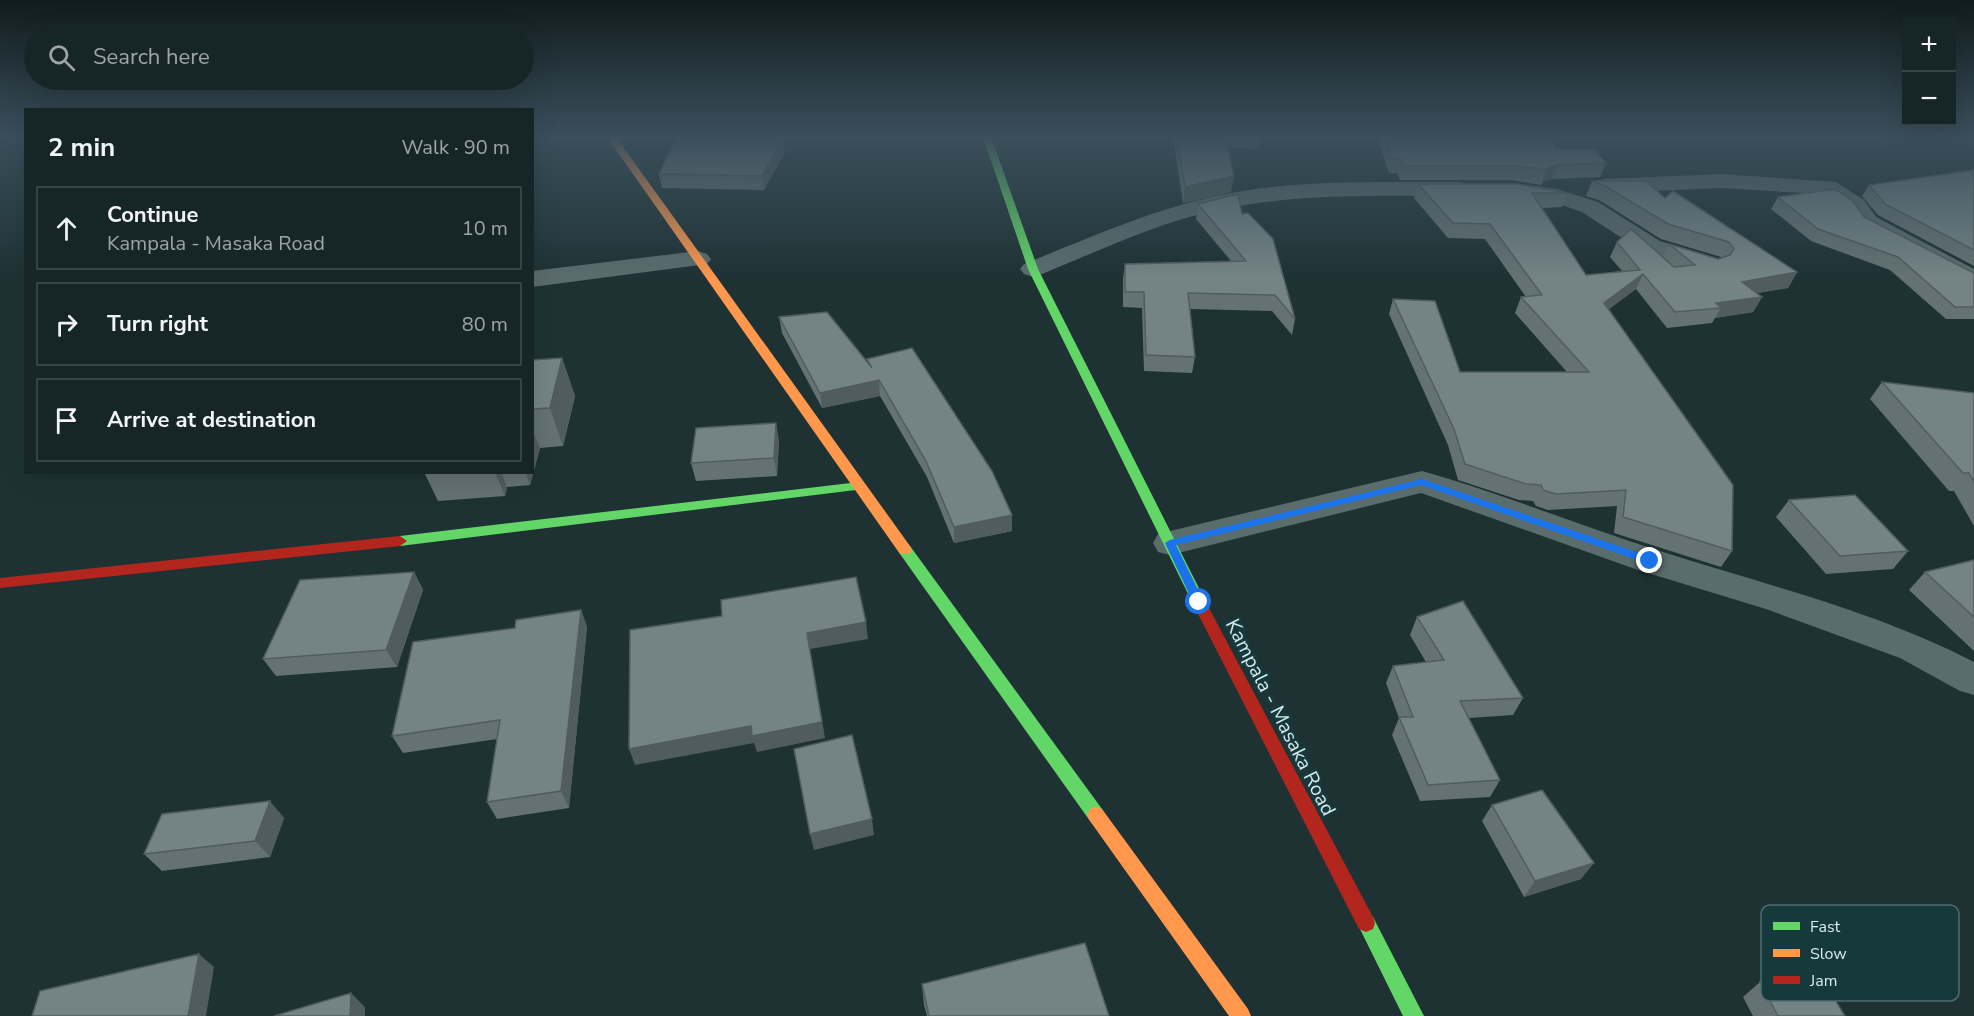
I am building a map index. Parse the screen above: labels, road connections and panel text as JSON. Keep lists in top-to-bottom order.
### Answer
{
  "streets": {
    "street": ["Kampala - Masaka Road"]
  },
  "legend": ["Fast", "Slow", "Jam"],
  "page": {
    "map_buttons": ["+", "−"],
    "search": "Search here",
    "heading": ["2 min", "Walk · 90 m"],
    "list": [
      ["Continue", "Kampala - Masaka Road", "10 m"],
      ["Turn right", "80 m"],
      "Arrive at destination"
    ]
  }
}
